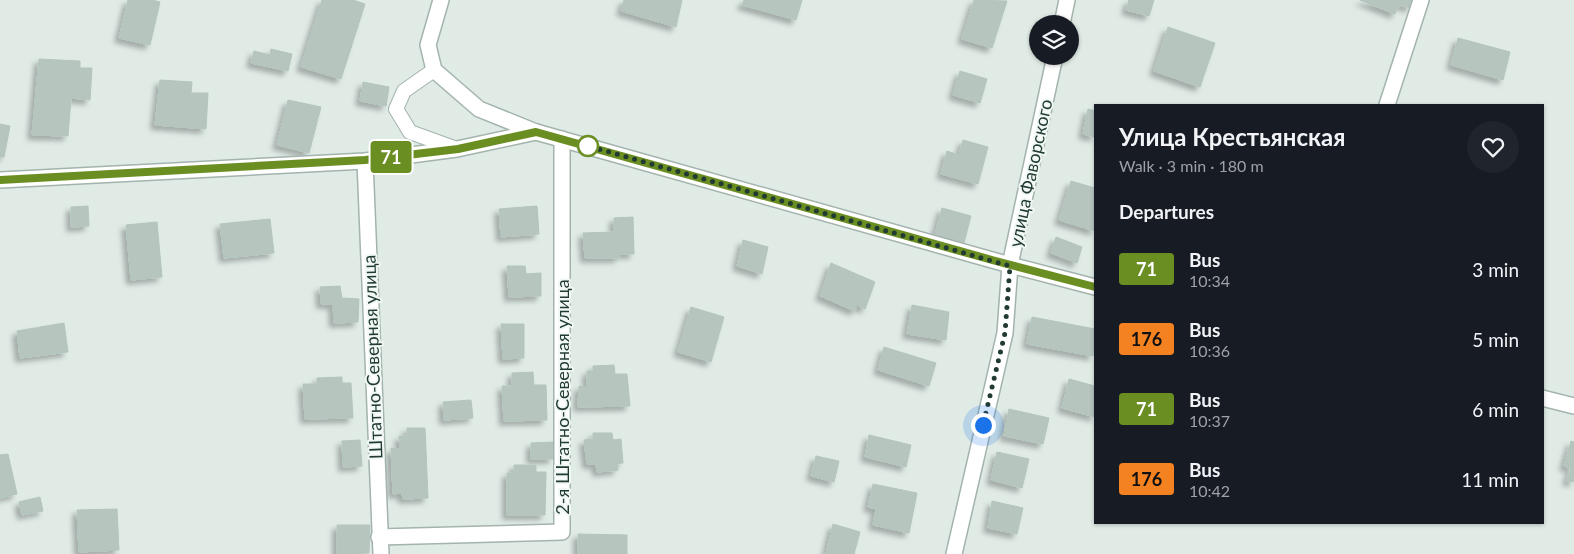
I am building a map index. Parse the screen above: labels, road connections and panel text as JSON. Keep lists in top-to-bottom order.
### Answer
{
  "streets": {
    "street": ["улица Фаворского", "Штатно-Северная улица", "2-я Штатно-Северная улица"]
  },
  "crossings": [
    ["Штатно-Северная улица", "2-я Штатно-Северная улица"]
  ],
  "lines": ["bus line 71"],
  "page": {
    "on_map": "71",
    "heading": [
      ["Улица Крестьянская", "Walk · 3 min · 180 m"],
      "Departures"
    ],
    "list": [
      {
        "mark": "71",
        "name": "Bus",
        "note": "10:34",
        "value": "3 min"
      },
      {
        "mark": "176",
        "name": "Bus",
        "note": "10:36",
        "value": "5 min"
      },
      {
        "mark": "71",
        "name": "Bus",
        "note": "10:37",
        "value": "6 min"
      },
      {
        "mark": "176",
        "name": "Bus",
        "note": "10:42",
        "value": "11 min"
      }
    ]
  }
}
